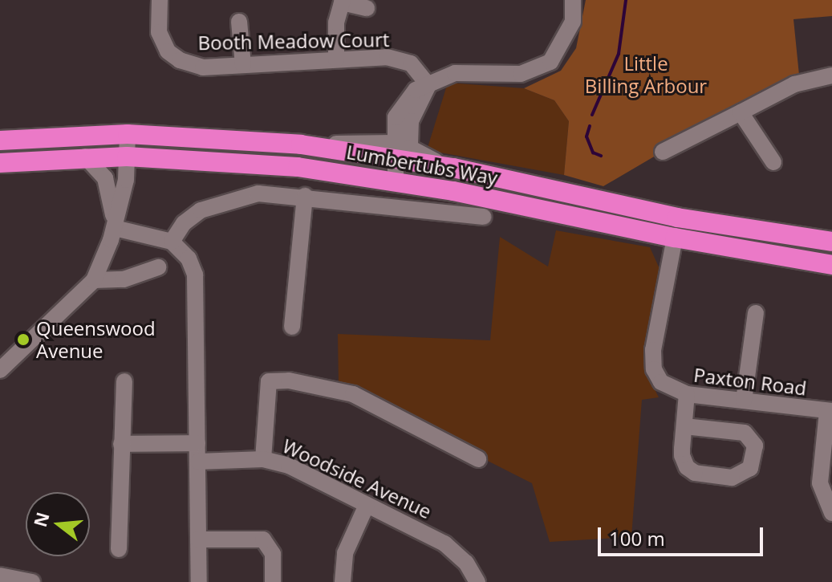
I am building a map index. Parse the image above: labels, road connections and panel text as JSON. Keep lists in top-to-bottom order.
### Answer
{
  "streets": {
    "highway": ["Lumbertubs Way"],
    "street": ["Booth Meadow Court", "Paxton Road", "Woodside Avenue"]
  },
  "crossings": [
    ["Lumbertubs Way", "Paxton Road"]
  ],
  "parks": ["Little Billing Arbour"],
  "places": ["Queenswood Avenue"],
  "scale_bar": "100 m",
  "north": "left"
}
